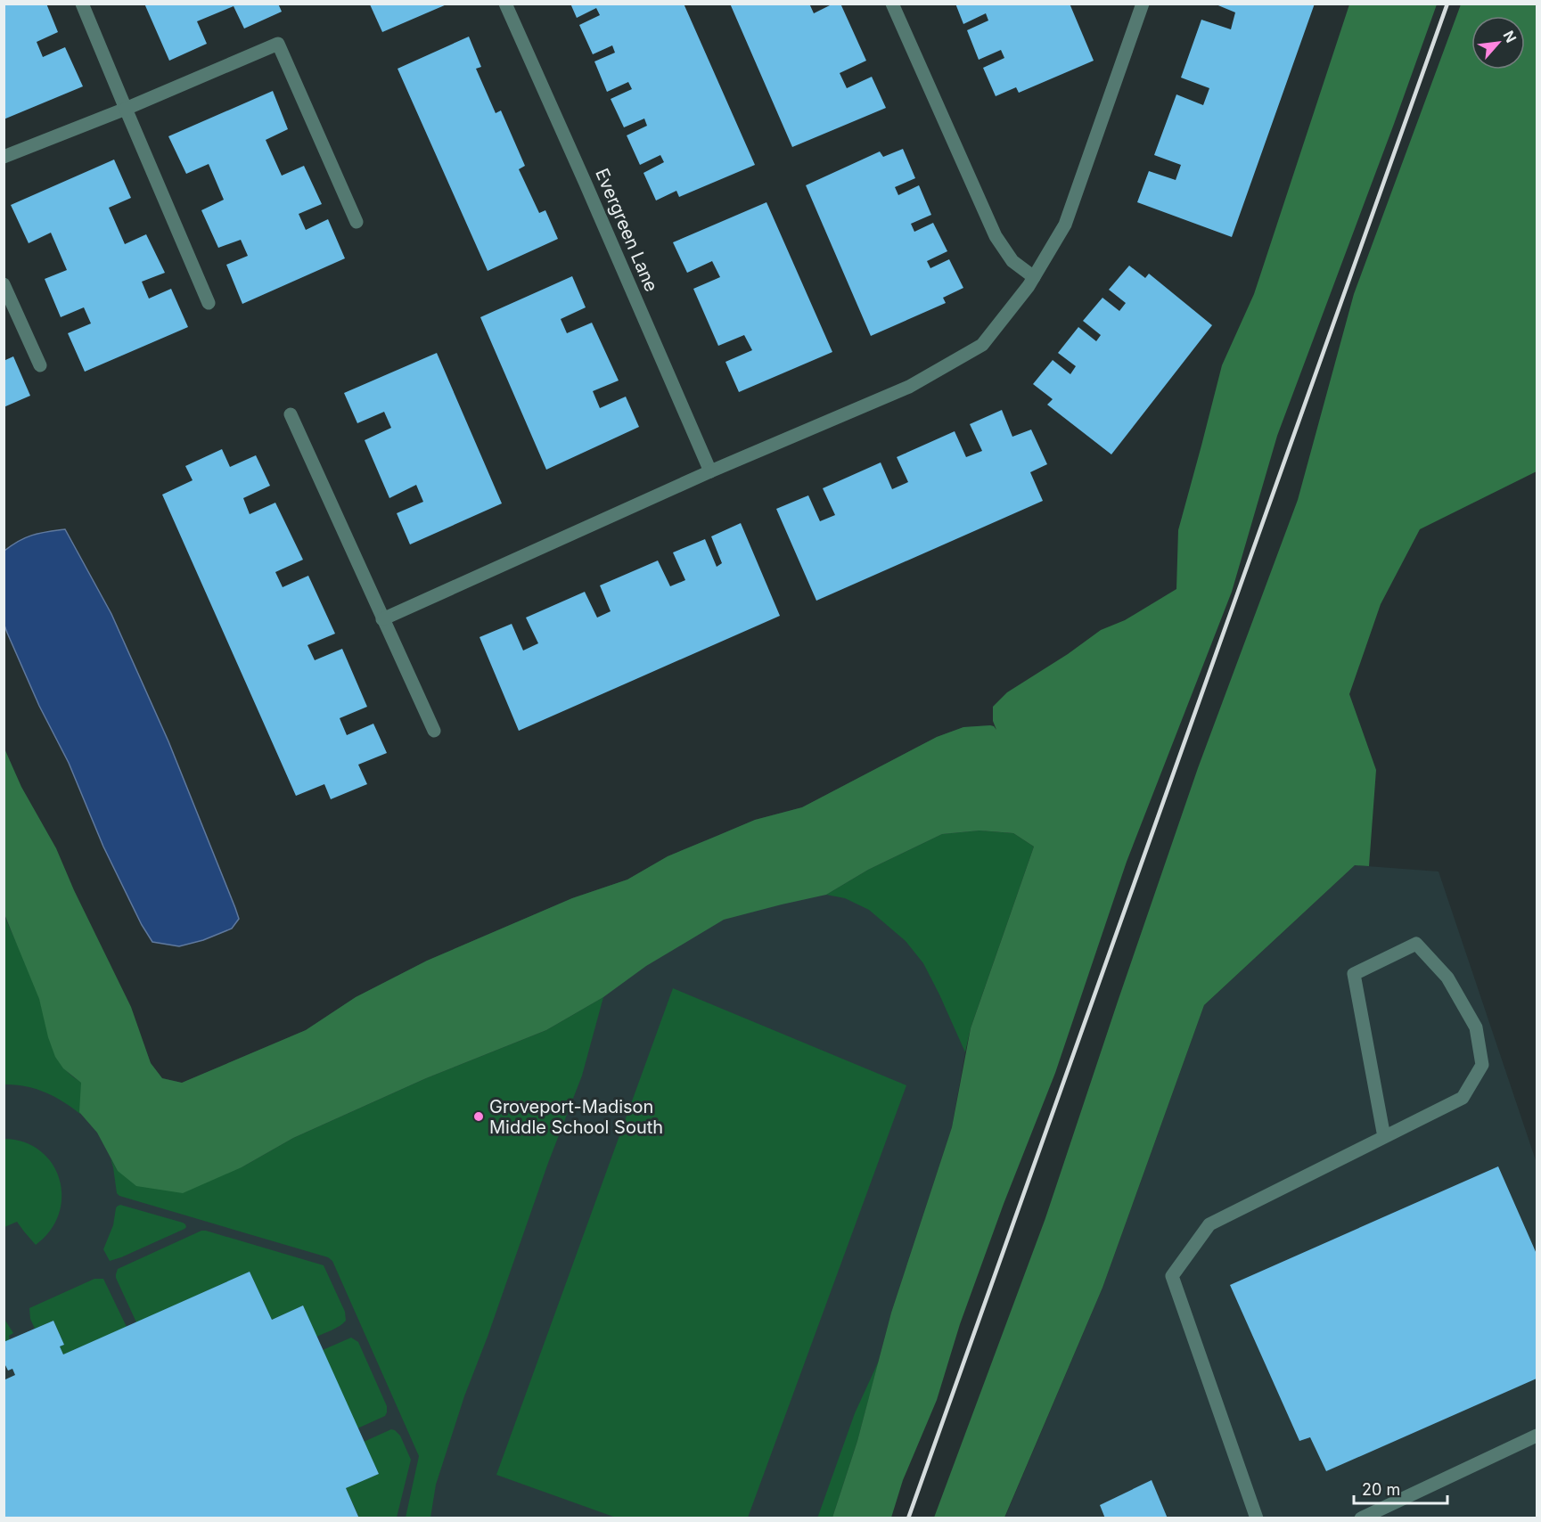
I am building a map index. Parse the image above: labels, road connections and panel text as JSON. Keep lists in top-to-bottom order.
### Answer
{
  "streets": {
    "street": ["Evergreen Lane"]
  },
  "places": ["Groveport-Madison Middle School South"],
  "scale_bar": "20 m",
  "north": "top right"
}
